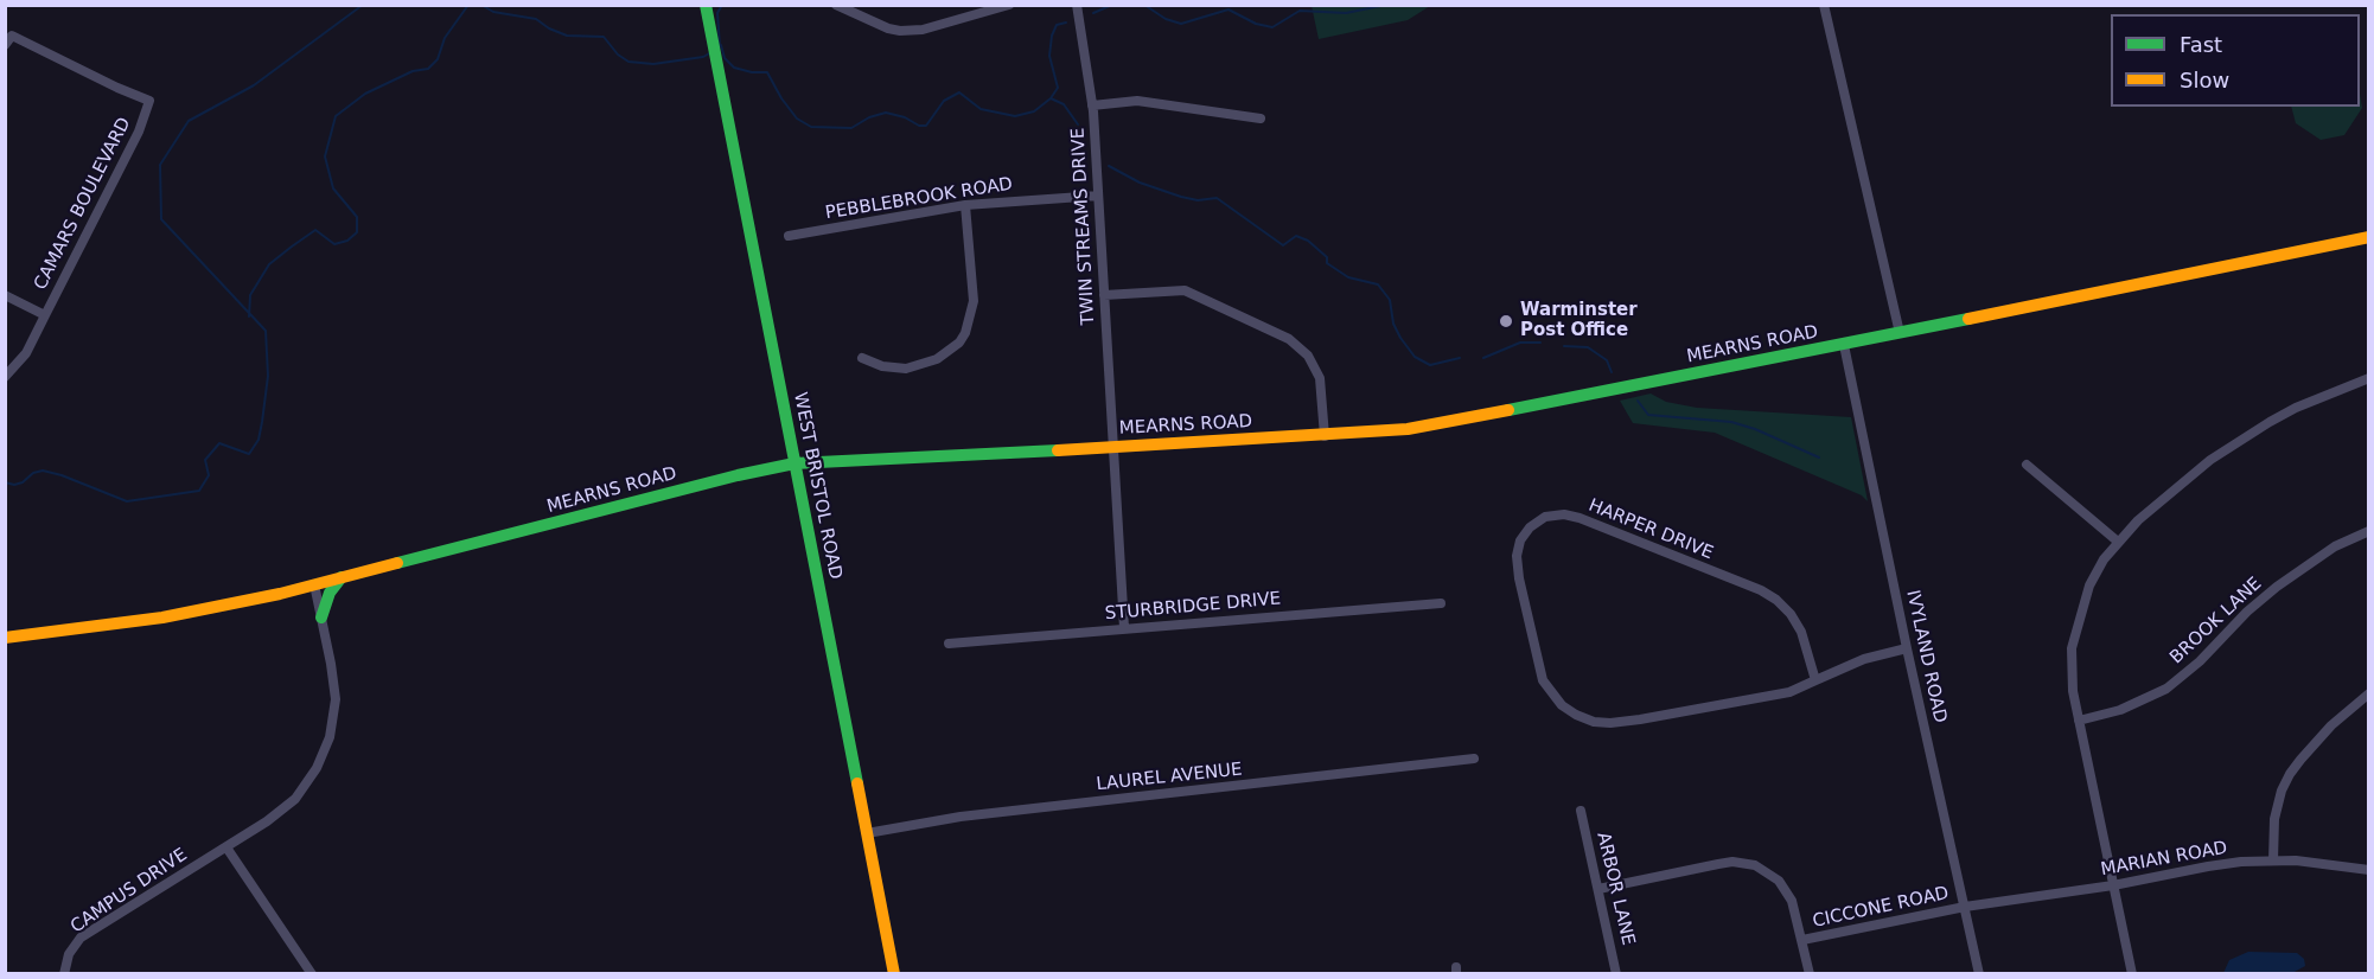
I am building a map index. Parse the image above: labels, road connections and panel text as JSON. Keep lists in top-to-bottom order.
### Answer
{
  "streets": {
    "street": [
      "PEBBLEBROOK ROAD",
      "CAMARS BOULEVARD",
      "TWIN STREAMS DRIVE",
      "MEARNS ROAD",
      "WEST BRISTOL ROAD",
      "HARPER DRIVE",
      "STURBRIDGE DRIVE",
      "BROOK LANE",
      "IVYLAND ROAD",
      "LAUREL AVENUE",
      "MARIAN ROAD",
      "ARBOR LANE",
      "CAMPUS DRIVE",
      "CICCONE ROAD"
    ]
  },
  "crossings": [
    ["PEBBLEBROOK ROAD", "TWIN STREAMS DRIVE"],
    ["TWIN STREAMS DRIVE", "MEARNS ROAD"],
    ["TWIN STREAMS DRIVE", "STURBRIDGE DRIVE"],
    ["MEARNS ROAD", "WEST BRISTOL ROAD"],
    ["MEARNS ROAD", "IVYLAND ROAD"],
    ["MEARNS ROAD", "CAMPUS DRIVE"],
    ["WEST BRISTOL ROAD", "LAUREL AVENUE"],
    ["HARPER DRIVE", "IVYLAND ROAD"],
    ["IVYLAND ROAD", "MARIAN ROAD"],
    ["IVYLAND ROAD", "CICCONE ROAD"],
    ["MARIAN ROAD", "CICCONE ROAD"]
  ],
  "places": ["Warminster Post Office"],
  "legend": ["Fast", "Slow"]
}
